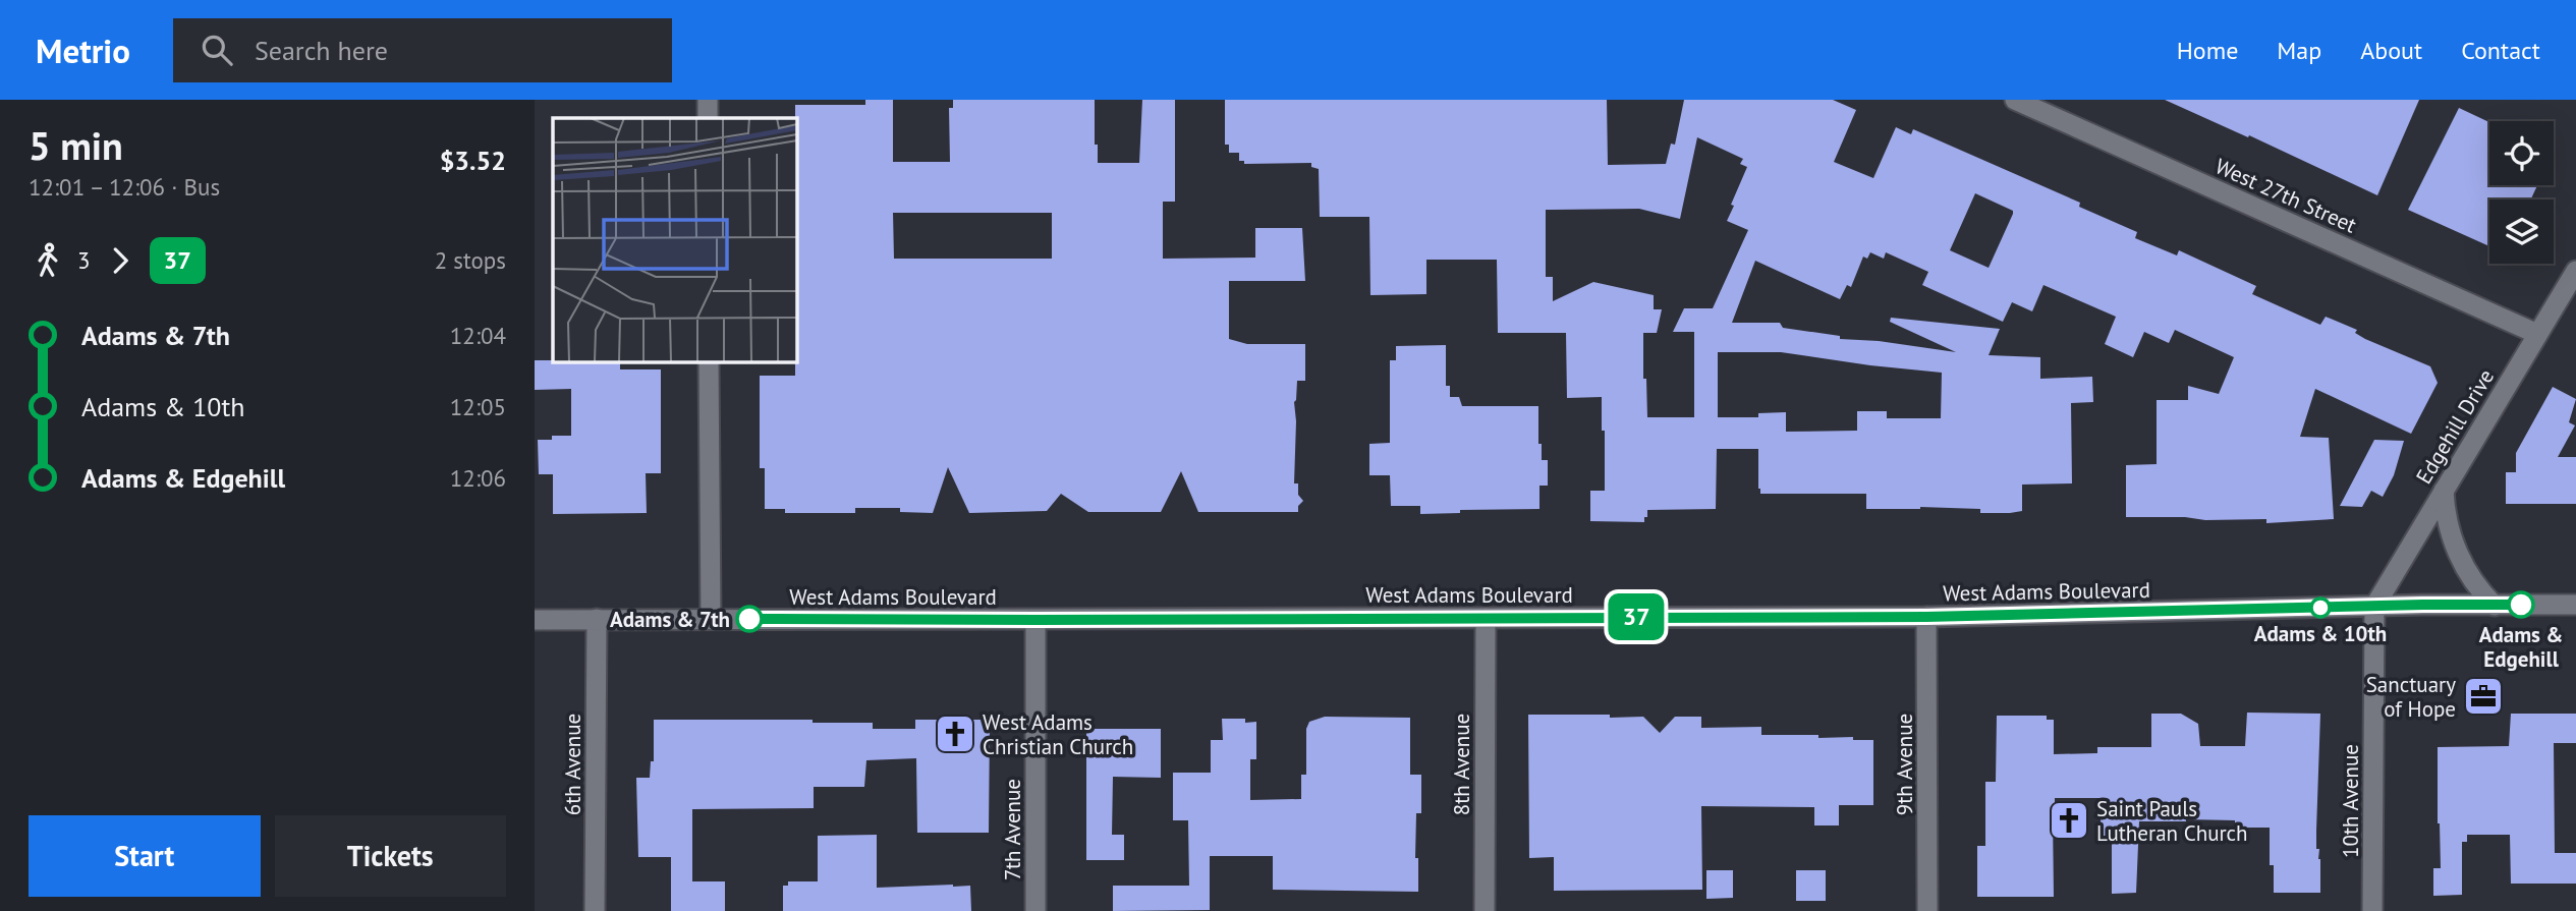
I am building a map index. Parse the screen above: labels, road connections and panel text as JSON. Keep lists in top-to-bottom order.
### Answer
{
  "streets": {
    "street": [
      "West 27th Street",
      "Edgehill Drive",
      "West Adams Boulevard",
      "6th Avenue",
      "8th Avenue",
      "9th Avenue",
      "10th Avenue",
      "7th Avenue"
    ]
  },
  "crossings": [
    ["West 27th Street", "Edgehill Drive"],
    ["Edgehill Drive", "West Adams Boulevard"],
    ["Edgehill Drive", "10th Avenue"],
    ["West Adams Boulevard", "6th Avenue"],
    ["West Adams Boulevard", "8th Avenue"],
    ["West Adams Boulevard", "9th Avenue"],
    ["West Adams Boulevard", "10th Avenue"],
    ["West Adams Boulevard", "7th Avenue"]
  ],
  "places": {
    "other": ["Adams & Edgehill", "Adams & 10th", "Adams & 7th"],
    "office": ["Sanctuary of Hope"],
    "church": ["West Adams Christian Church", "Saint Pauls Lutheran Church"]
  },
  "lines": ["bus line 37"],
  "page": {
    "header": "Metrio",
    "search": "Search here",
    "nav": [
      "Home",
      "Map",
      "About",
      "Contact"
    ],
    "heading": ["5 min", "12:01 – 12:06 · Bus", "$3.52"],
    "on_map": "37",
    "legs": ["3", "37", "2 stops"],
    "list": [
      {
        "name": "Adams & 7th",
        "value": "12:04"
      },
      {
        "name": "Adams & 10th",
        "value": "12:05"
      },
      {
        "name": "Adams & Edgehill",
        "value": "12:06"
      }
    ],
    "buttons": ["Start", "Tickets"]
  }
}
